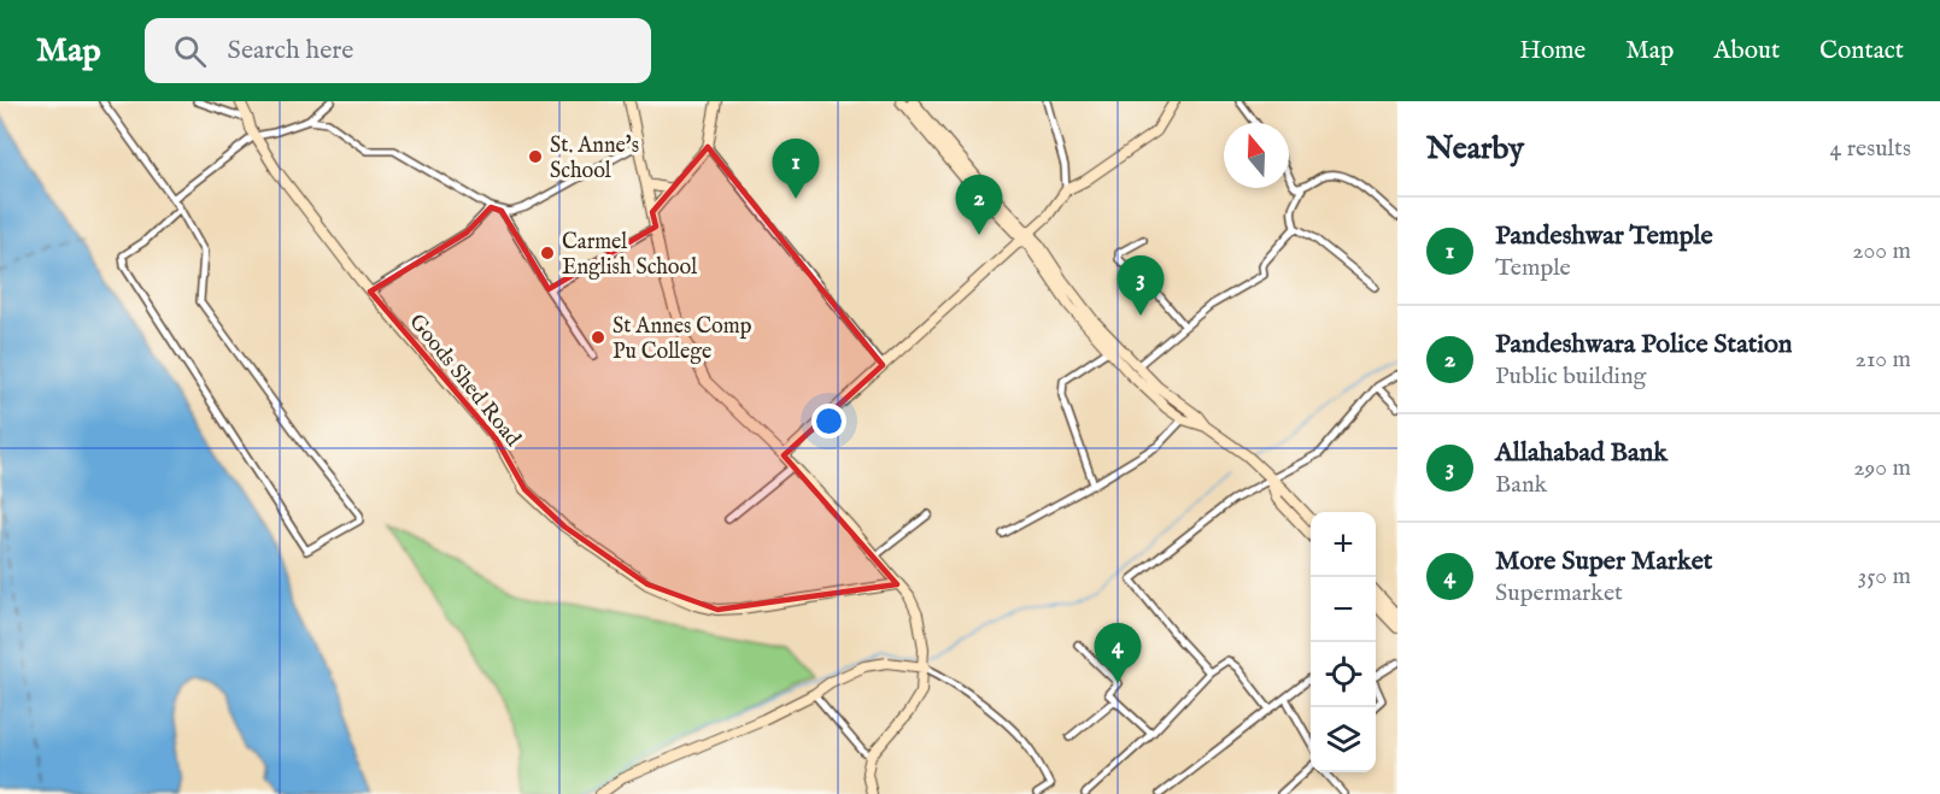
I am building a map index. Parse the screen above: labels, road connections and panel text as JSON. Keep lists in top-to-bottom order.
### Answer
{
  "streets": {
    "street": ["Goods Shed Road"]
  },
  "places": ["St. Anne's School", "Carmel English School", "St Annes Comp Pu College"],
  "north": "top",
  "page": {
    "header": "Map",
    "search": "Search here",
    "nav": [
      "Home",
      "Map",
      "About",
      "Contact"
    ],
    "heading": ["Nearby", "4 results"],
    "pins": [
      "1",
      "2",
      "3",
      "4"
    ],
    "list": [
      {
        "mark": "1",
        "name": "Pandeshwar Temple",
        "note": "Temple",
        "value": "200 m"
      },
      {
        "mark": "2",
        "name": "Pandeshwara Police Station",
        "note": "Public building",
        "value": "210 m"
      },
      {
        "mark": "3",
        "name": "Allahabad Bank",
        "note": "Bank",
        "value": "290 m"
      },
      {
        "mark": "4",
        "name": "More Super Market",
        "note": "Supermarket",
        "value": "350 m"
      }
    ],
    "map_buttons": ["+", "−"]
  }
}
